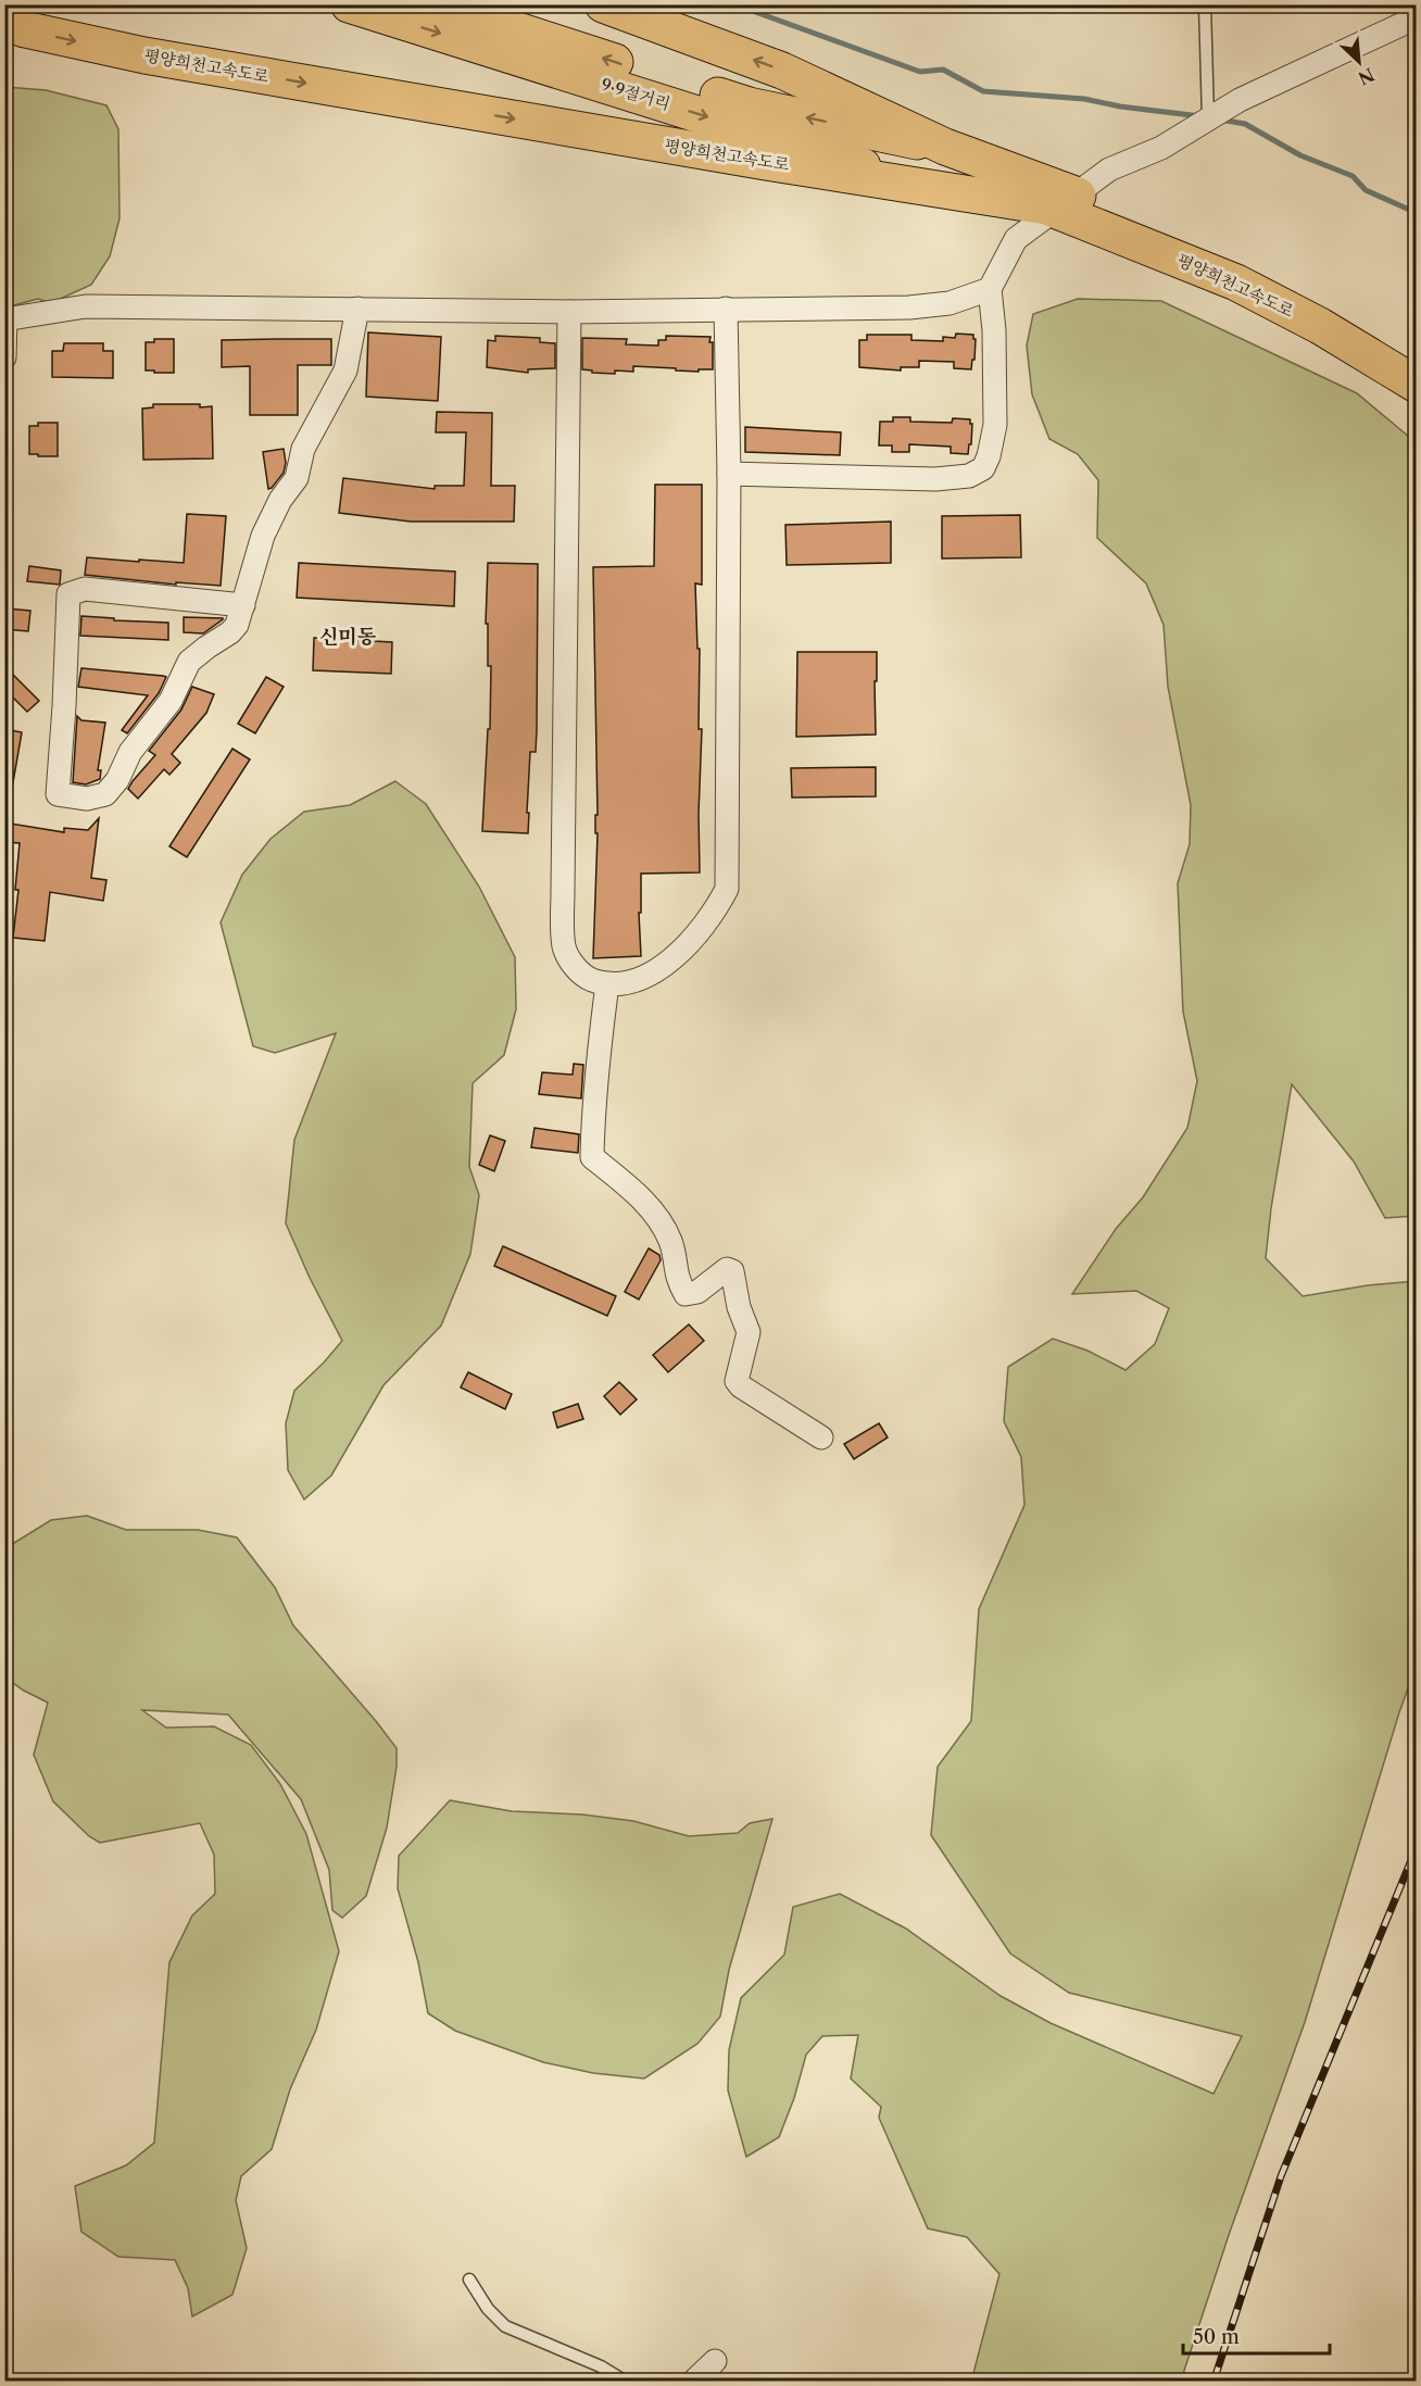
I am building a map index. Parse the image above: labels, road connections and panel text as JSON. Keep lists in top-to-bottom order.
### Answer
{
  "streets": {
    "highway": ["평양희천고속도로", "9·9절거리"]
  },
  "crossings": [
    ["평양희천고속도로", "9·9절거리"]
  ],
  "districts": ["신미동"],
  "scale_bar": "50 m",
  "north": "bottom right"
}
